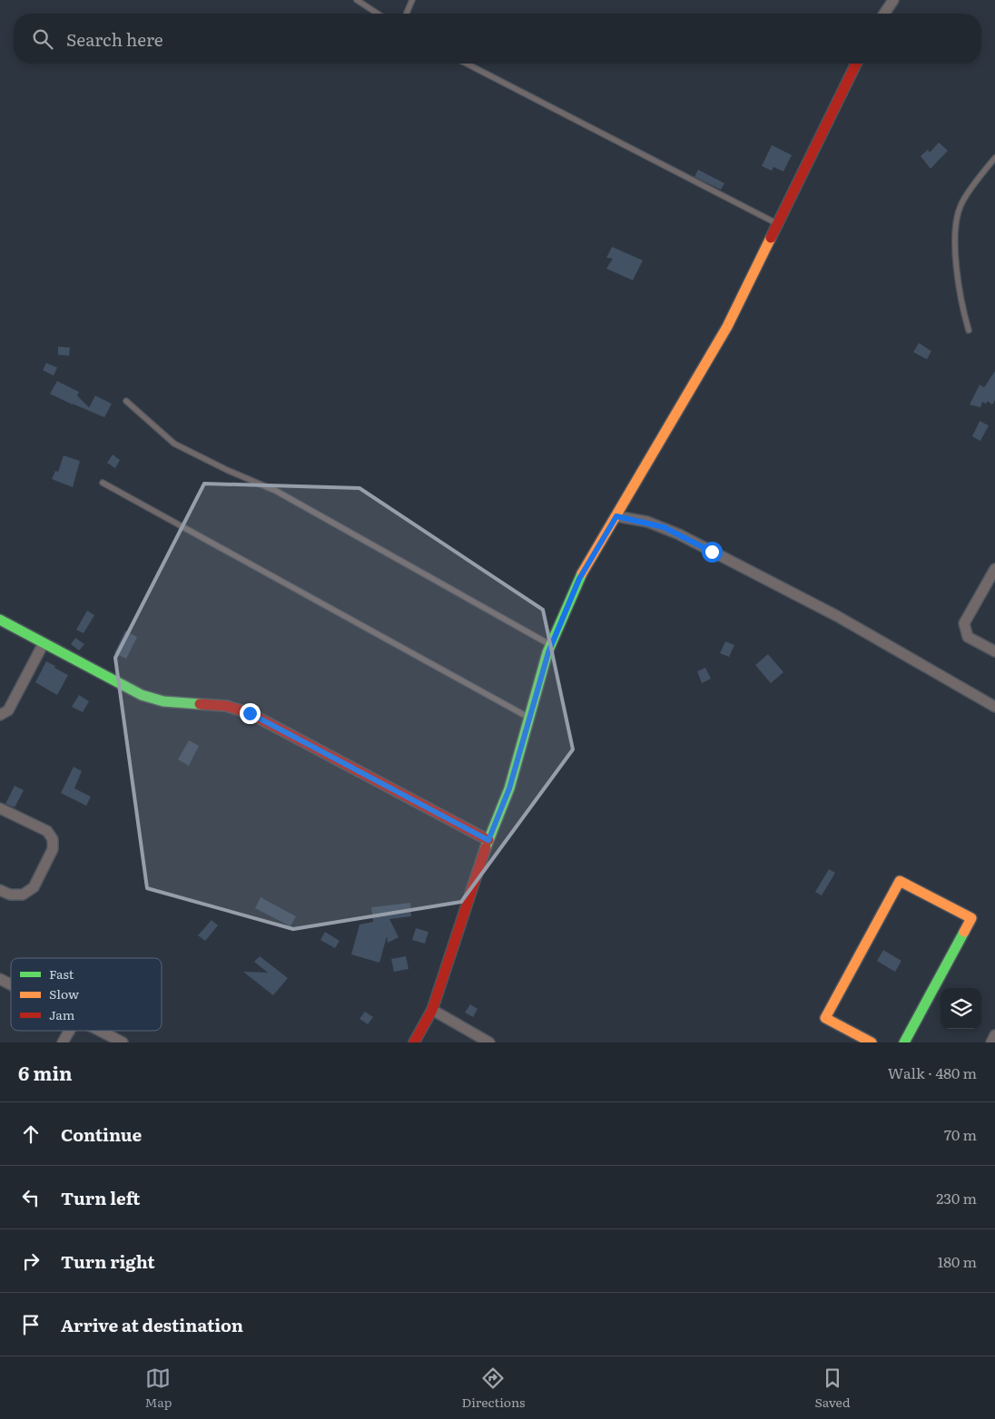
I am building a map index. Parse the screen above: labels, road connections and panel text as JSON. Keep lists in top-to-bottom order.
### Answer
{
  "legend": ["Fast", "Slow", "Jam"],
  "page": {
    "search": "Search here",
    "heading": ["6 min", "Walk · 480 m"],
    "list": [
      ["Continue", "70 m"],
      ["Turn left", "230 m"],
      ["Turn right", "180 m"],
      "Arrive at destination"
    ],
    "nav": ["Map", "Directions", "Saved"]
  }
}
